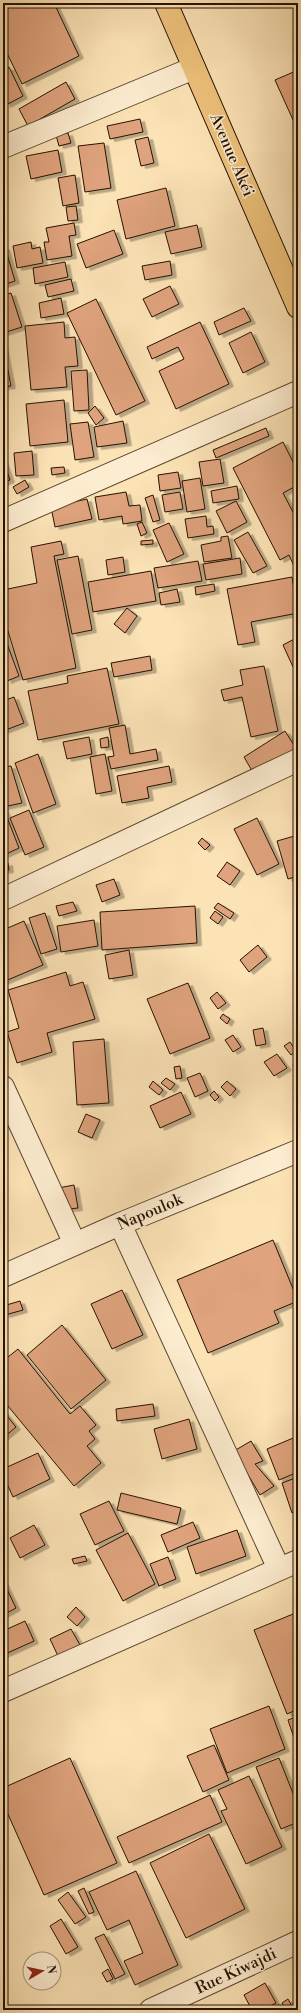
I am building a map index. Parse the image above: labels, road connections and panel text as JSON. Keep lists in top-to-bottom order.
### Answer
{
  "streets": {
    "main road": ["Avenue Akéi"],
    "street": ["Napoulok", "Rue Kiwajdi"]
  },
  "north": "right"
}
